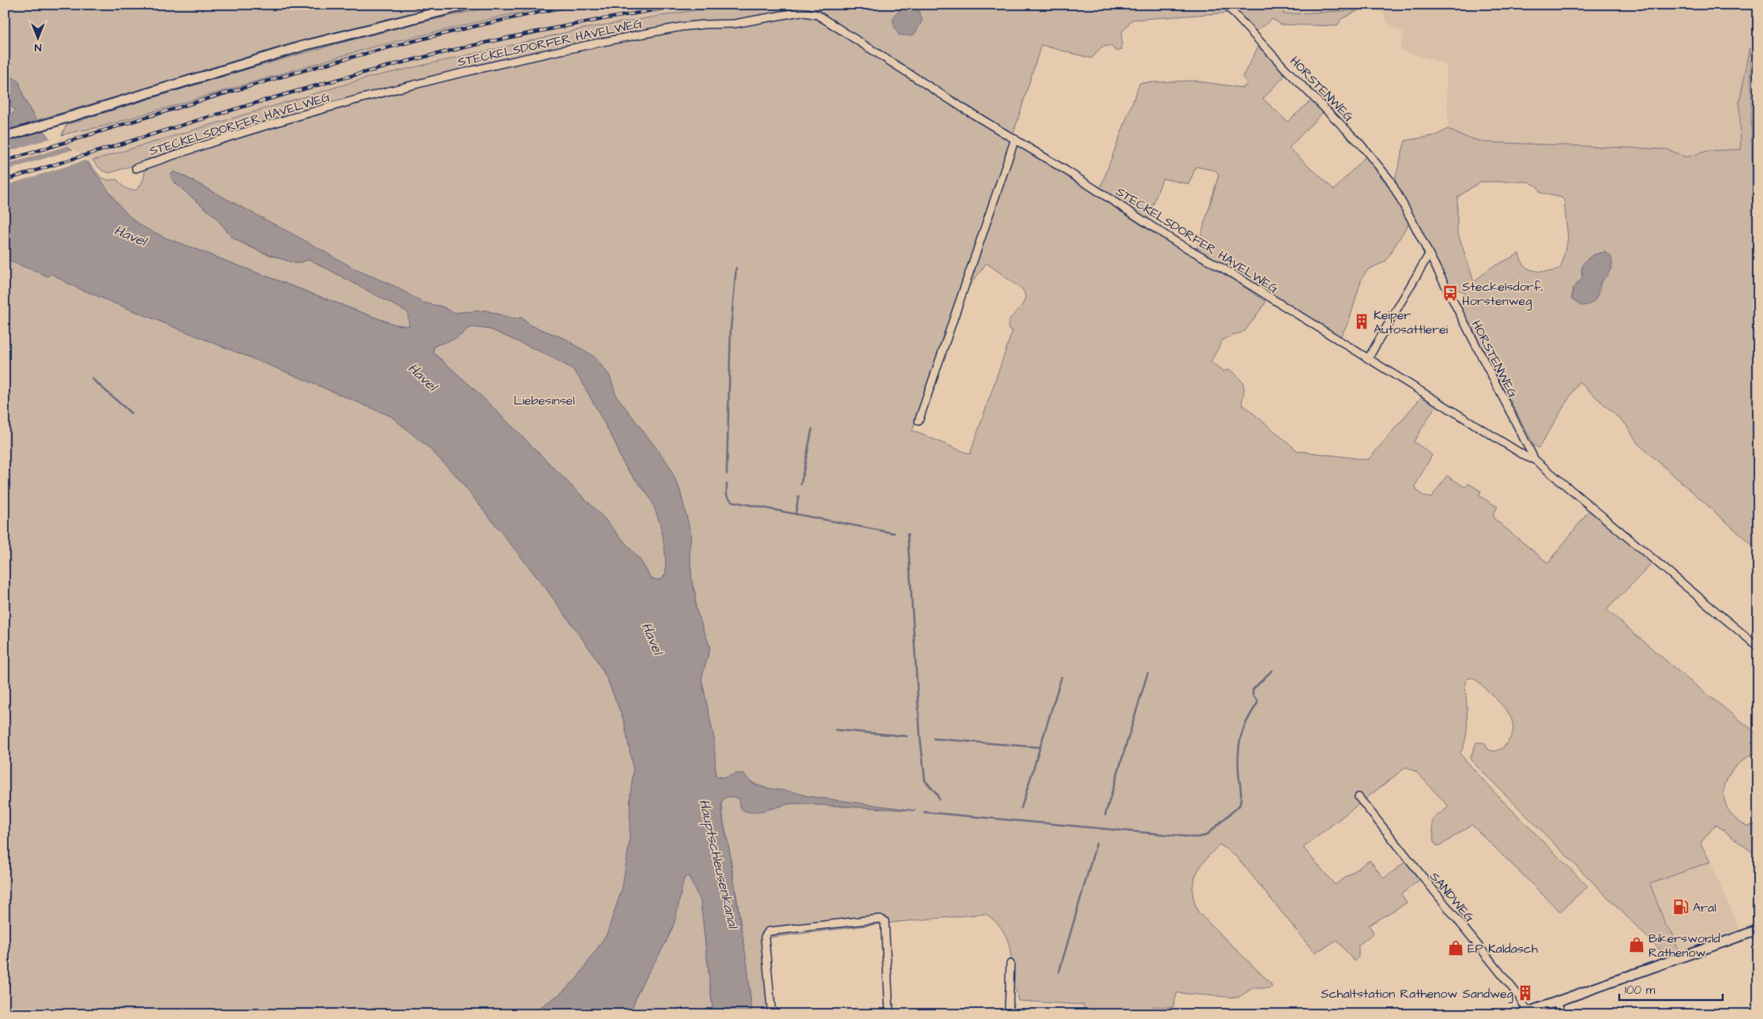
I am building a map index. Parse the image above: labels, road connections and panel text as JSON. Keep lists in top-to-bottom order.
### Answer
{
  "streets": {
    "street": ["STECKELSDORFER HAVELWEG", "HORSTENWEG", "SANDWEG"]
  },
  "crossings": [
    ["STECKELSDORFER HAVELWEG", "HORSTENWEG"]
  ],
  "water": ["Havel", "Hauptschleusenkanal"],
  "parks": ["Liebesinsel"],
  "places": {
    "bus stop": ["Steckelsdorf, Horstenweg"],
    "building": ["Keiper Autosattlerei", "Schaltstation Rathenow Sandweg"],
    "fuel station": ["Aral"],
    "shop": ["Bikersworld Rathenow", "EP Kaldasch"]
  },
  "scale_bar": "100 m",
  "north": "bottom"
}
